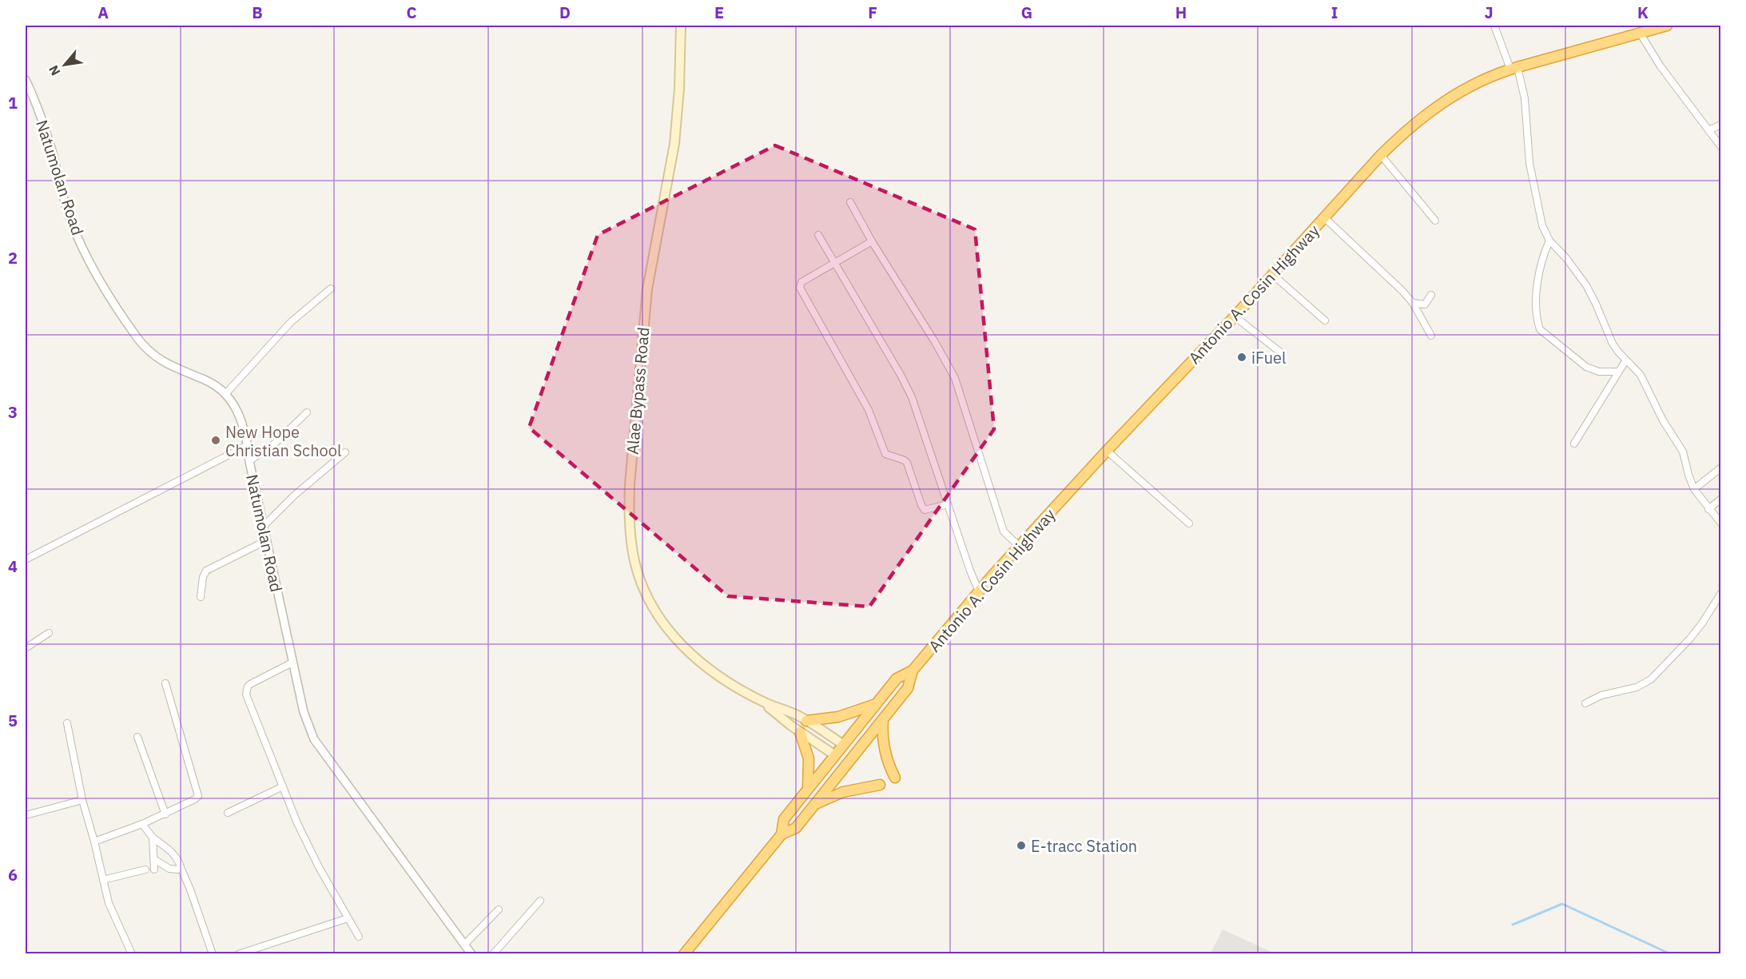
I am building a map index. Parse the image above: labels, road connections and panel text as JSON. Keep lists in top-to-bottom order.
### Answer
{
  "streets": {
    "highway": ["Antonio A. Cosin Highway"],
    "main road": ["Alae Bypass Road"],
    "street": ["Natumolan Road"]
  },
  "crossings": [
    ["Antonio A. Cosin Highway", "Alae Bypass Road"]
  ],
  "places": ["iFuel", "New Hope Christian School", "E-tracc Station"],
  "north": "bottom left",
  "grid": {
    "columns": [
      "A",
      "B",
      "C",
      "D",
      "E",
      "F",
      "G",
      "H",
      "I",
      "J",
      "K"
    ],
    "rows": [
      "1",
      "2",
      "3",
      "4",
      "5",
      "6"
    ]
  }
}
